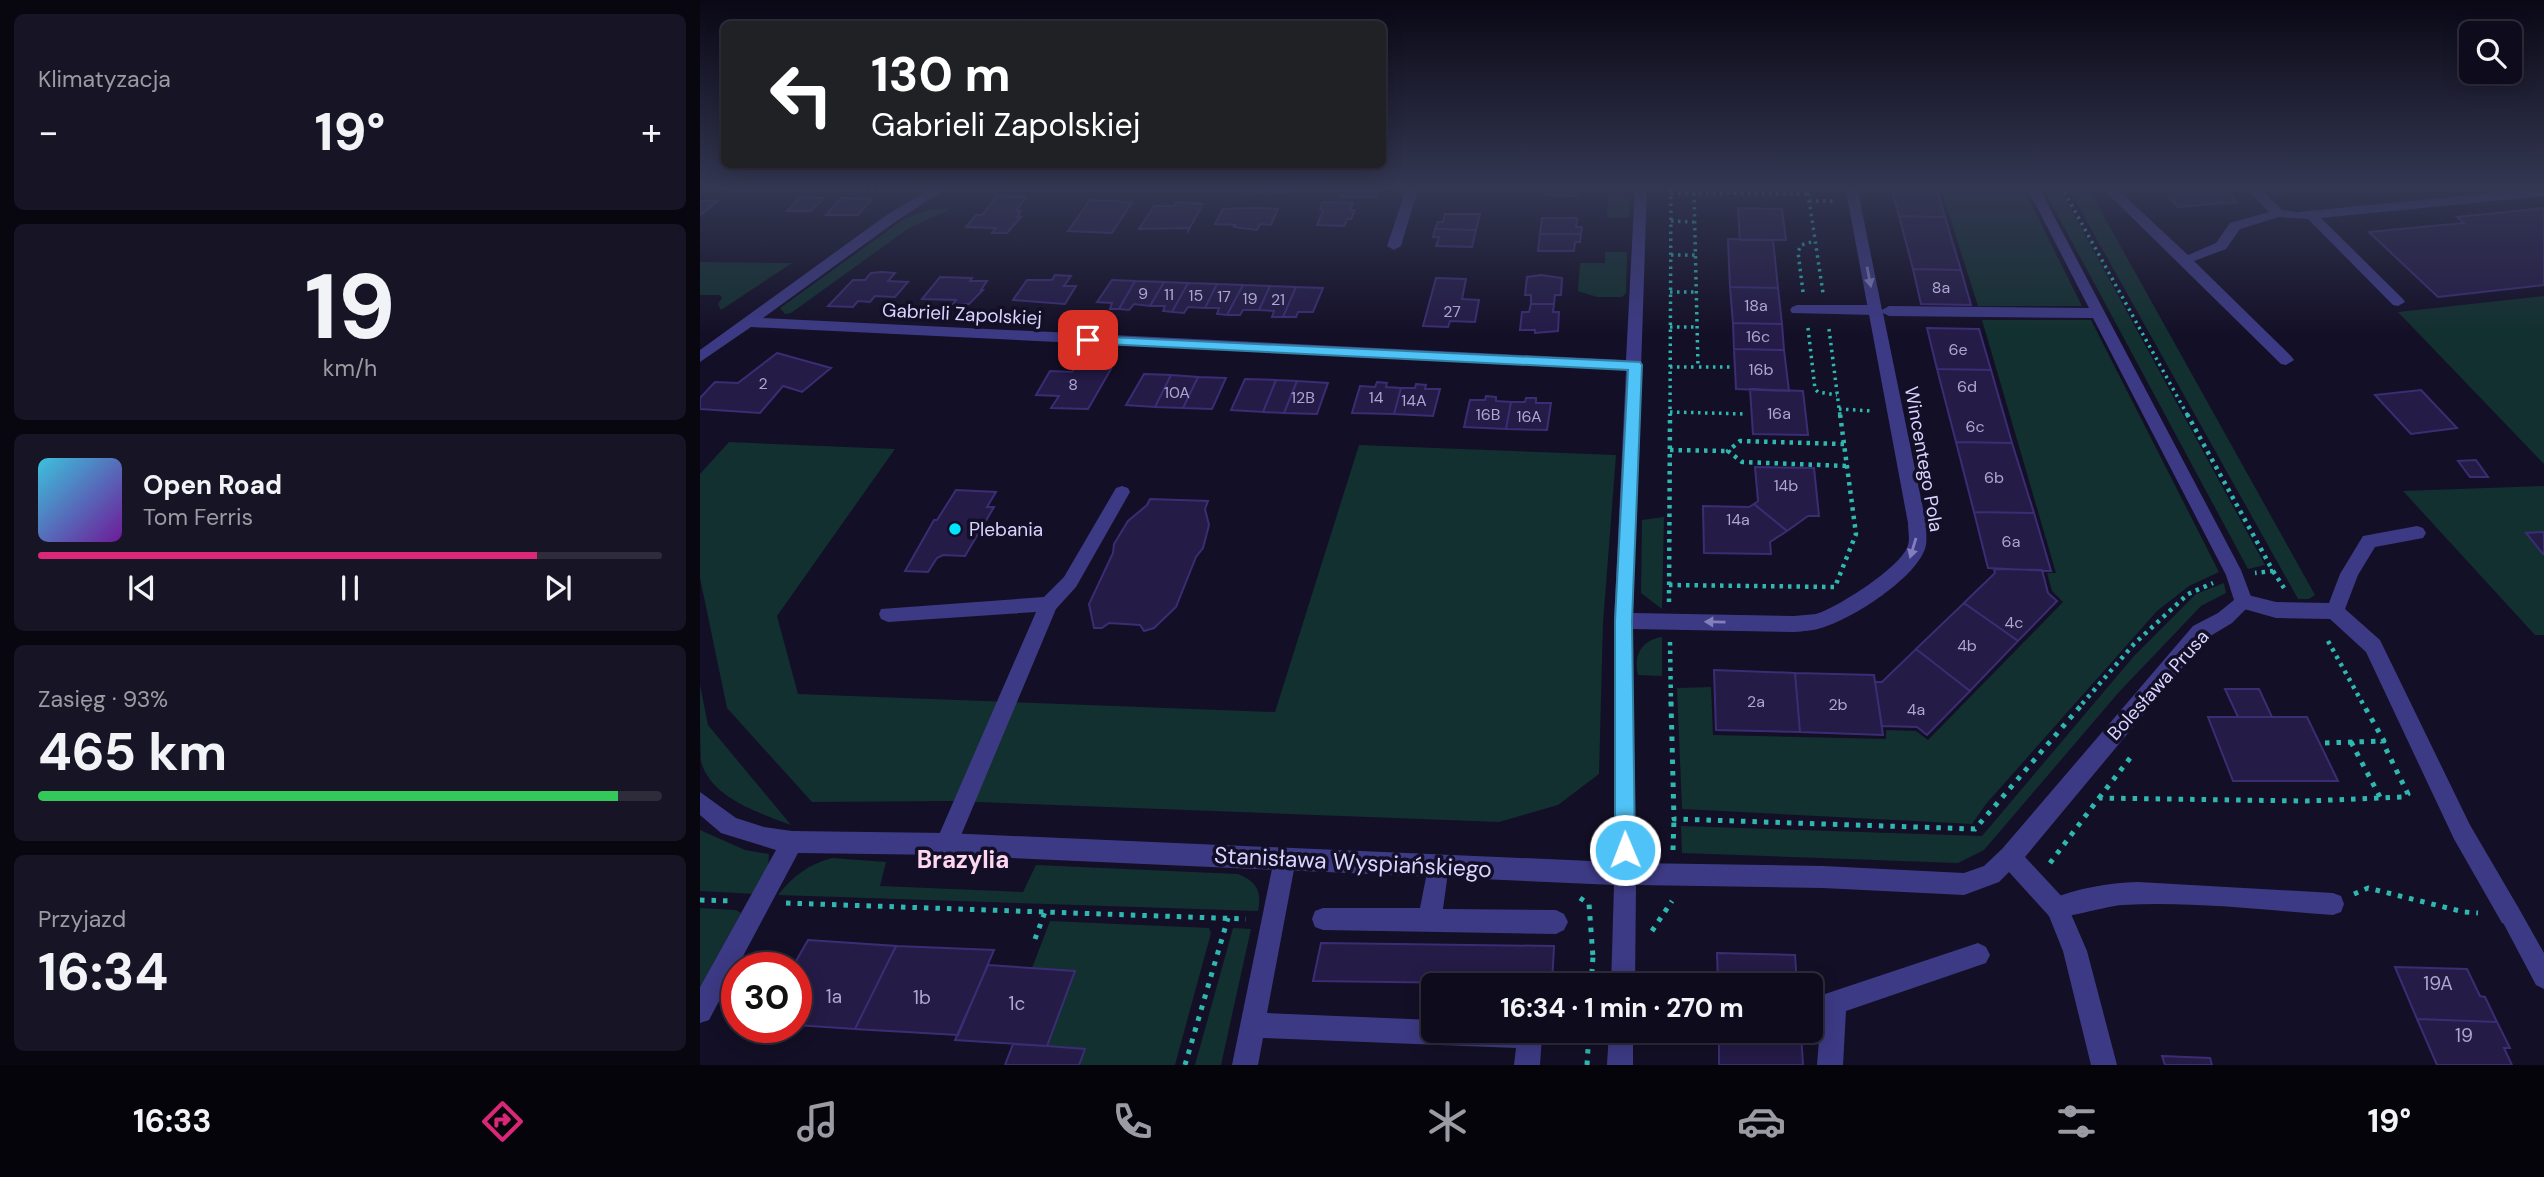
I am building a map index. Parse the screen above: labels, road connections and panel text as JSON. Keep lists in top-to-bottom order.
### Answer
{
  "streets": {
    "street": [
      "Gabrieli Zapolskiej",
      "Wincentego Pola",
      "Bolesława Prusa",
      "Stanisława Wyspiańskiego"
    ]
  },
  "crossings": [
    ["Bolesława Prusa", "Stanisława Wyspiańskiego"]
  ],
  "districts": ["Brazylia"],
  "places": ["Plebania"],
  "house_numbers": [
    "8a",
    "9",
    "11",
    "15",
    "17",
    "19",
    "21",
    "18a",
    "27",
    "16c",
    "6e",
    "16b",
    "2",
    "8",
    "6d",
    "10A",
    "12B",
    "14",
    "14A",
    "16a",
    "16B",
    "16A",
    "6c",
    "6b",
    "14b",
    "14a",
    "6a",
    "4c",
    "4b",
    "2a",
    "2b",
    "4a",
    "19A",
    "1a",
    "1b",
    "1c",
    "19"
  ],
  "page": {
    "tile": [
      "Klimatyzacja",
      ["19", "km/h"],
      ["Zasięg · 93%", "465 km"],
      ["Przyjazd", "16:34"]
    ],
    "turn": ["130 m", "Gabrieli Zapolskiej"],
    "heat": ["−", "19°", "+"],
    "song": ["Open Road", "Tom Ferris"],
    "limit": "30",
    "trip": "16:34 · 1 min · 270 m",
    "tabs": ["16:33", "19°"]
  }
}
